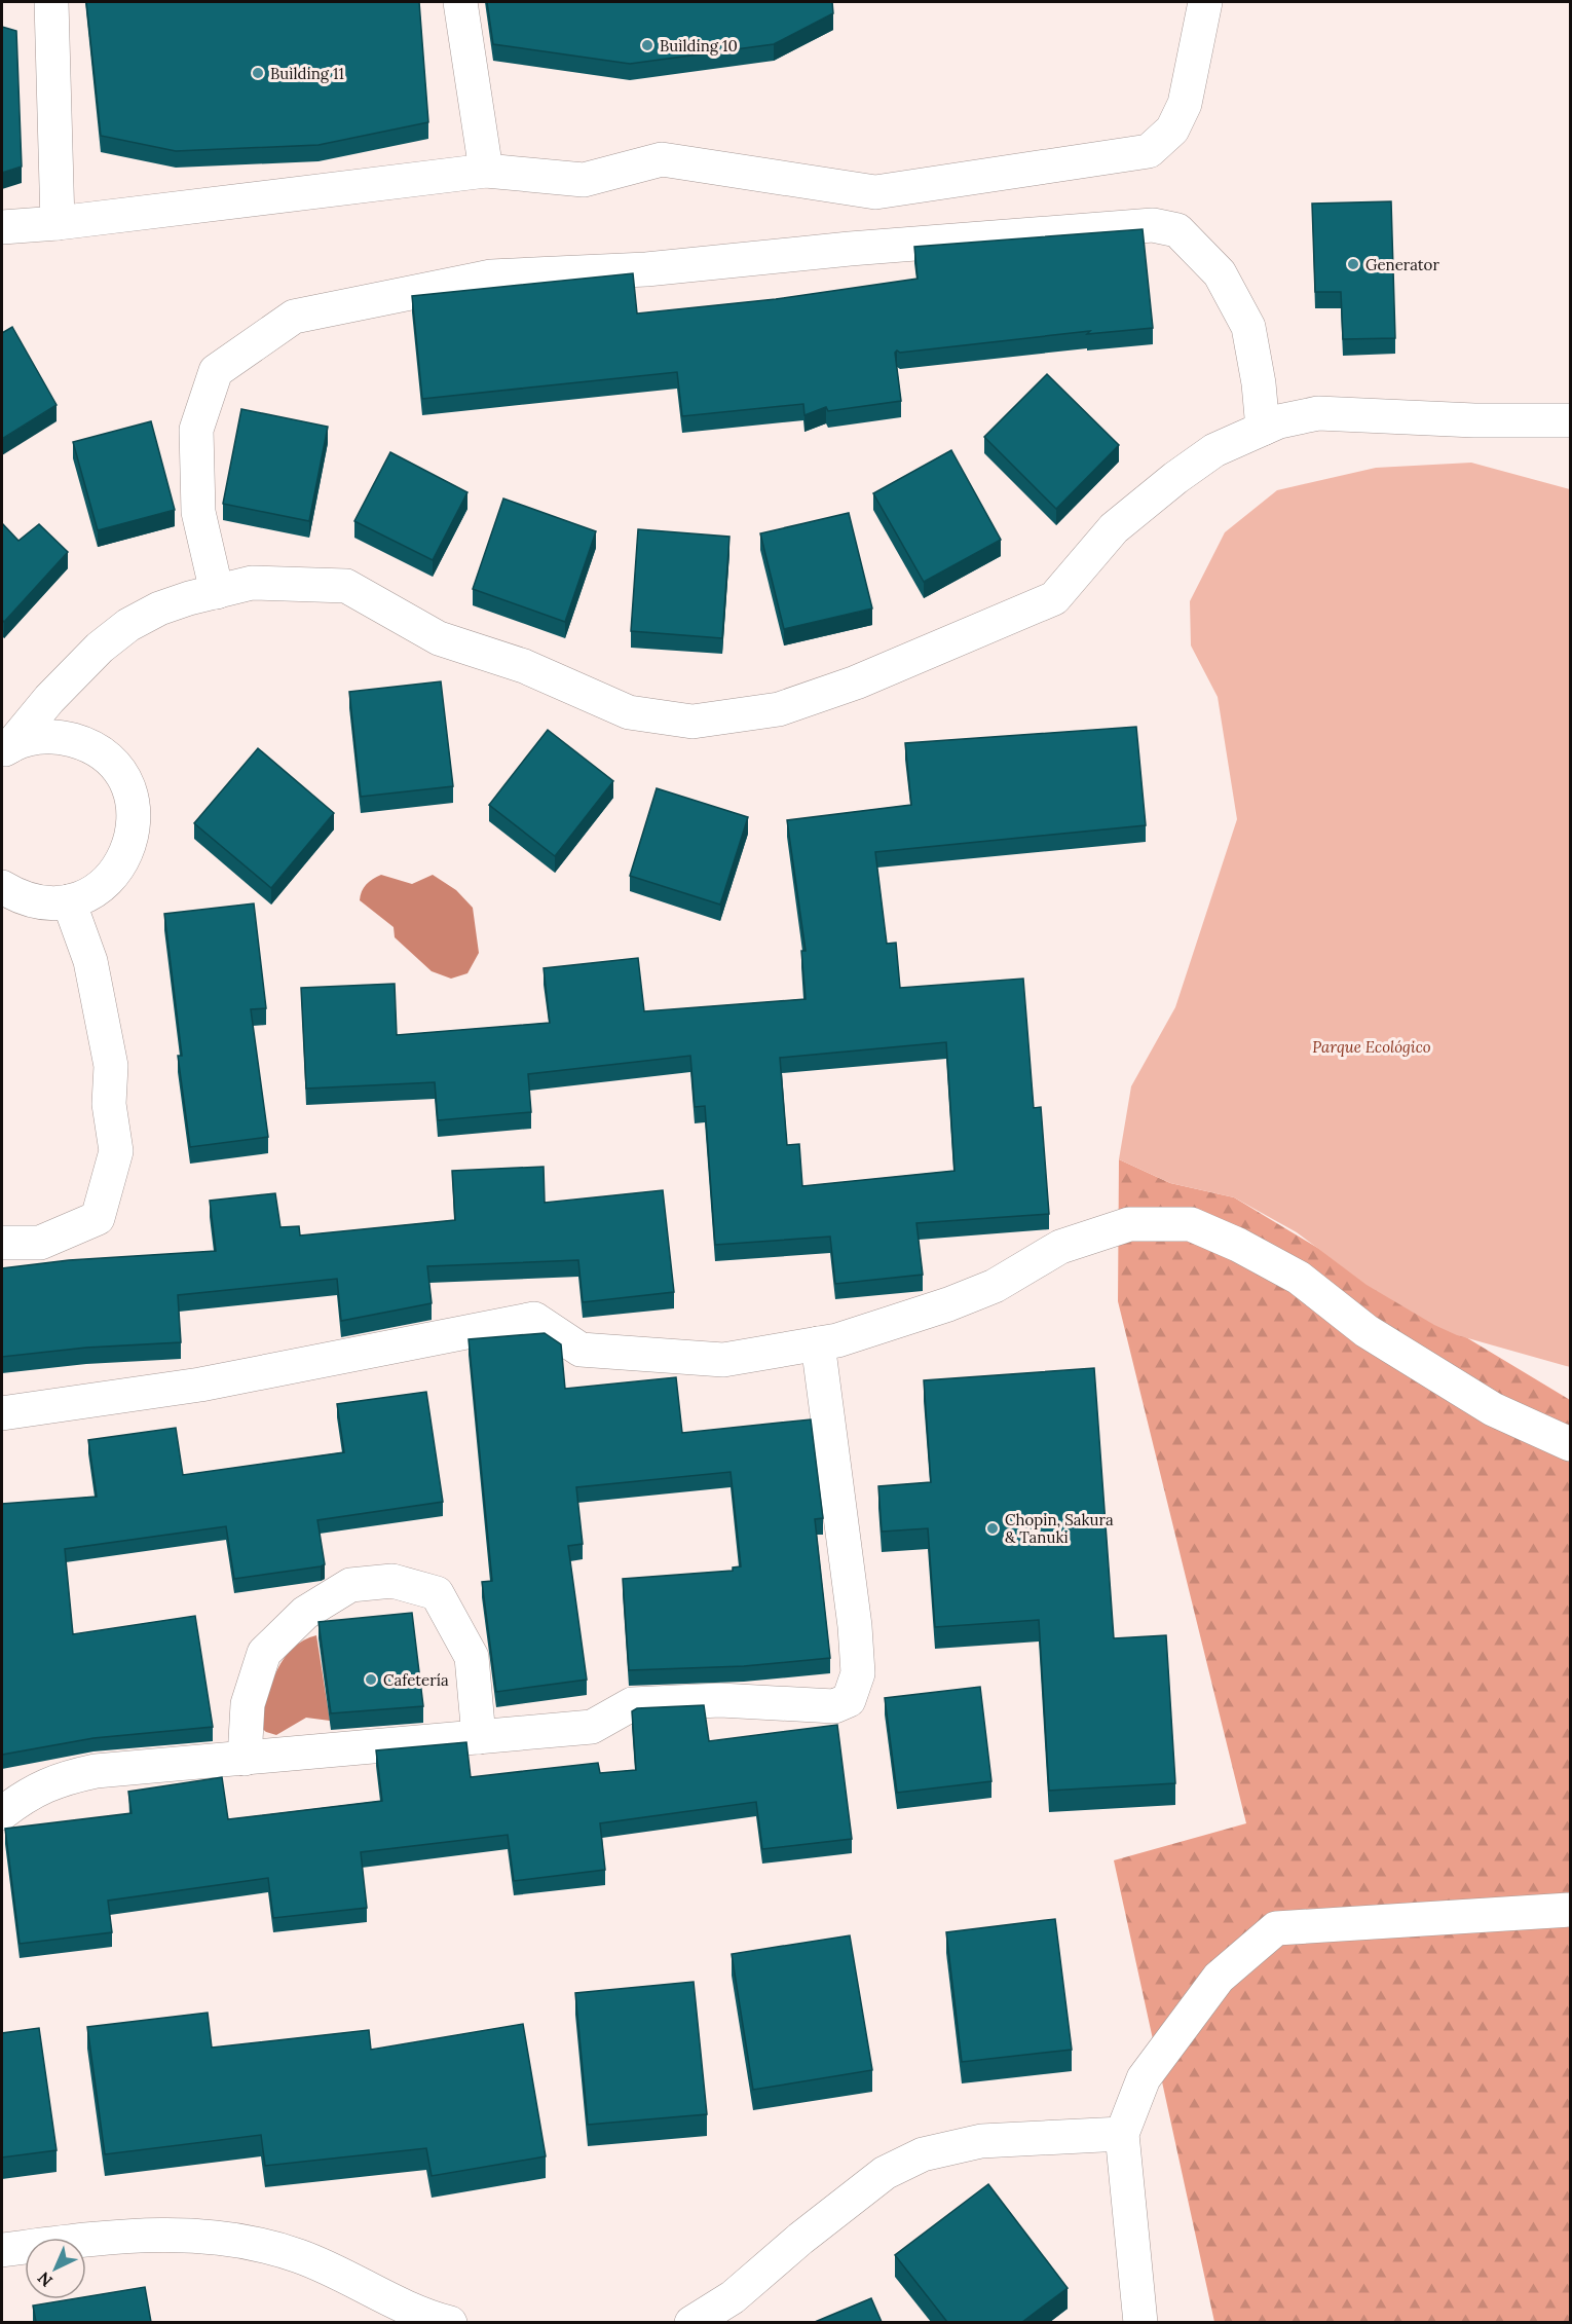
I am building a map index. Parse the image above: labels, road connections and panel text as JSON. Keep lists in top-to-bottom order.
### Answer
{
  "parks": ["Parque Ecológico"],
  "places": [
    "Building 10",
    "Building 11",
    "Generator",
    "Chopin, Sakura & Tanuki",
    "Cafetería"
  ],
  "north": "bottom left"
}
